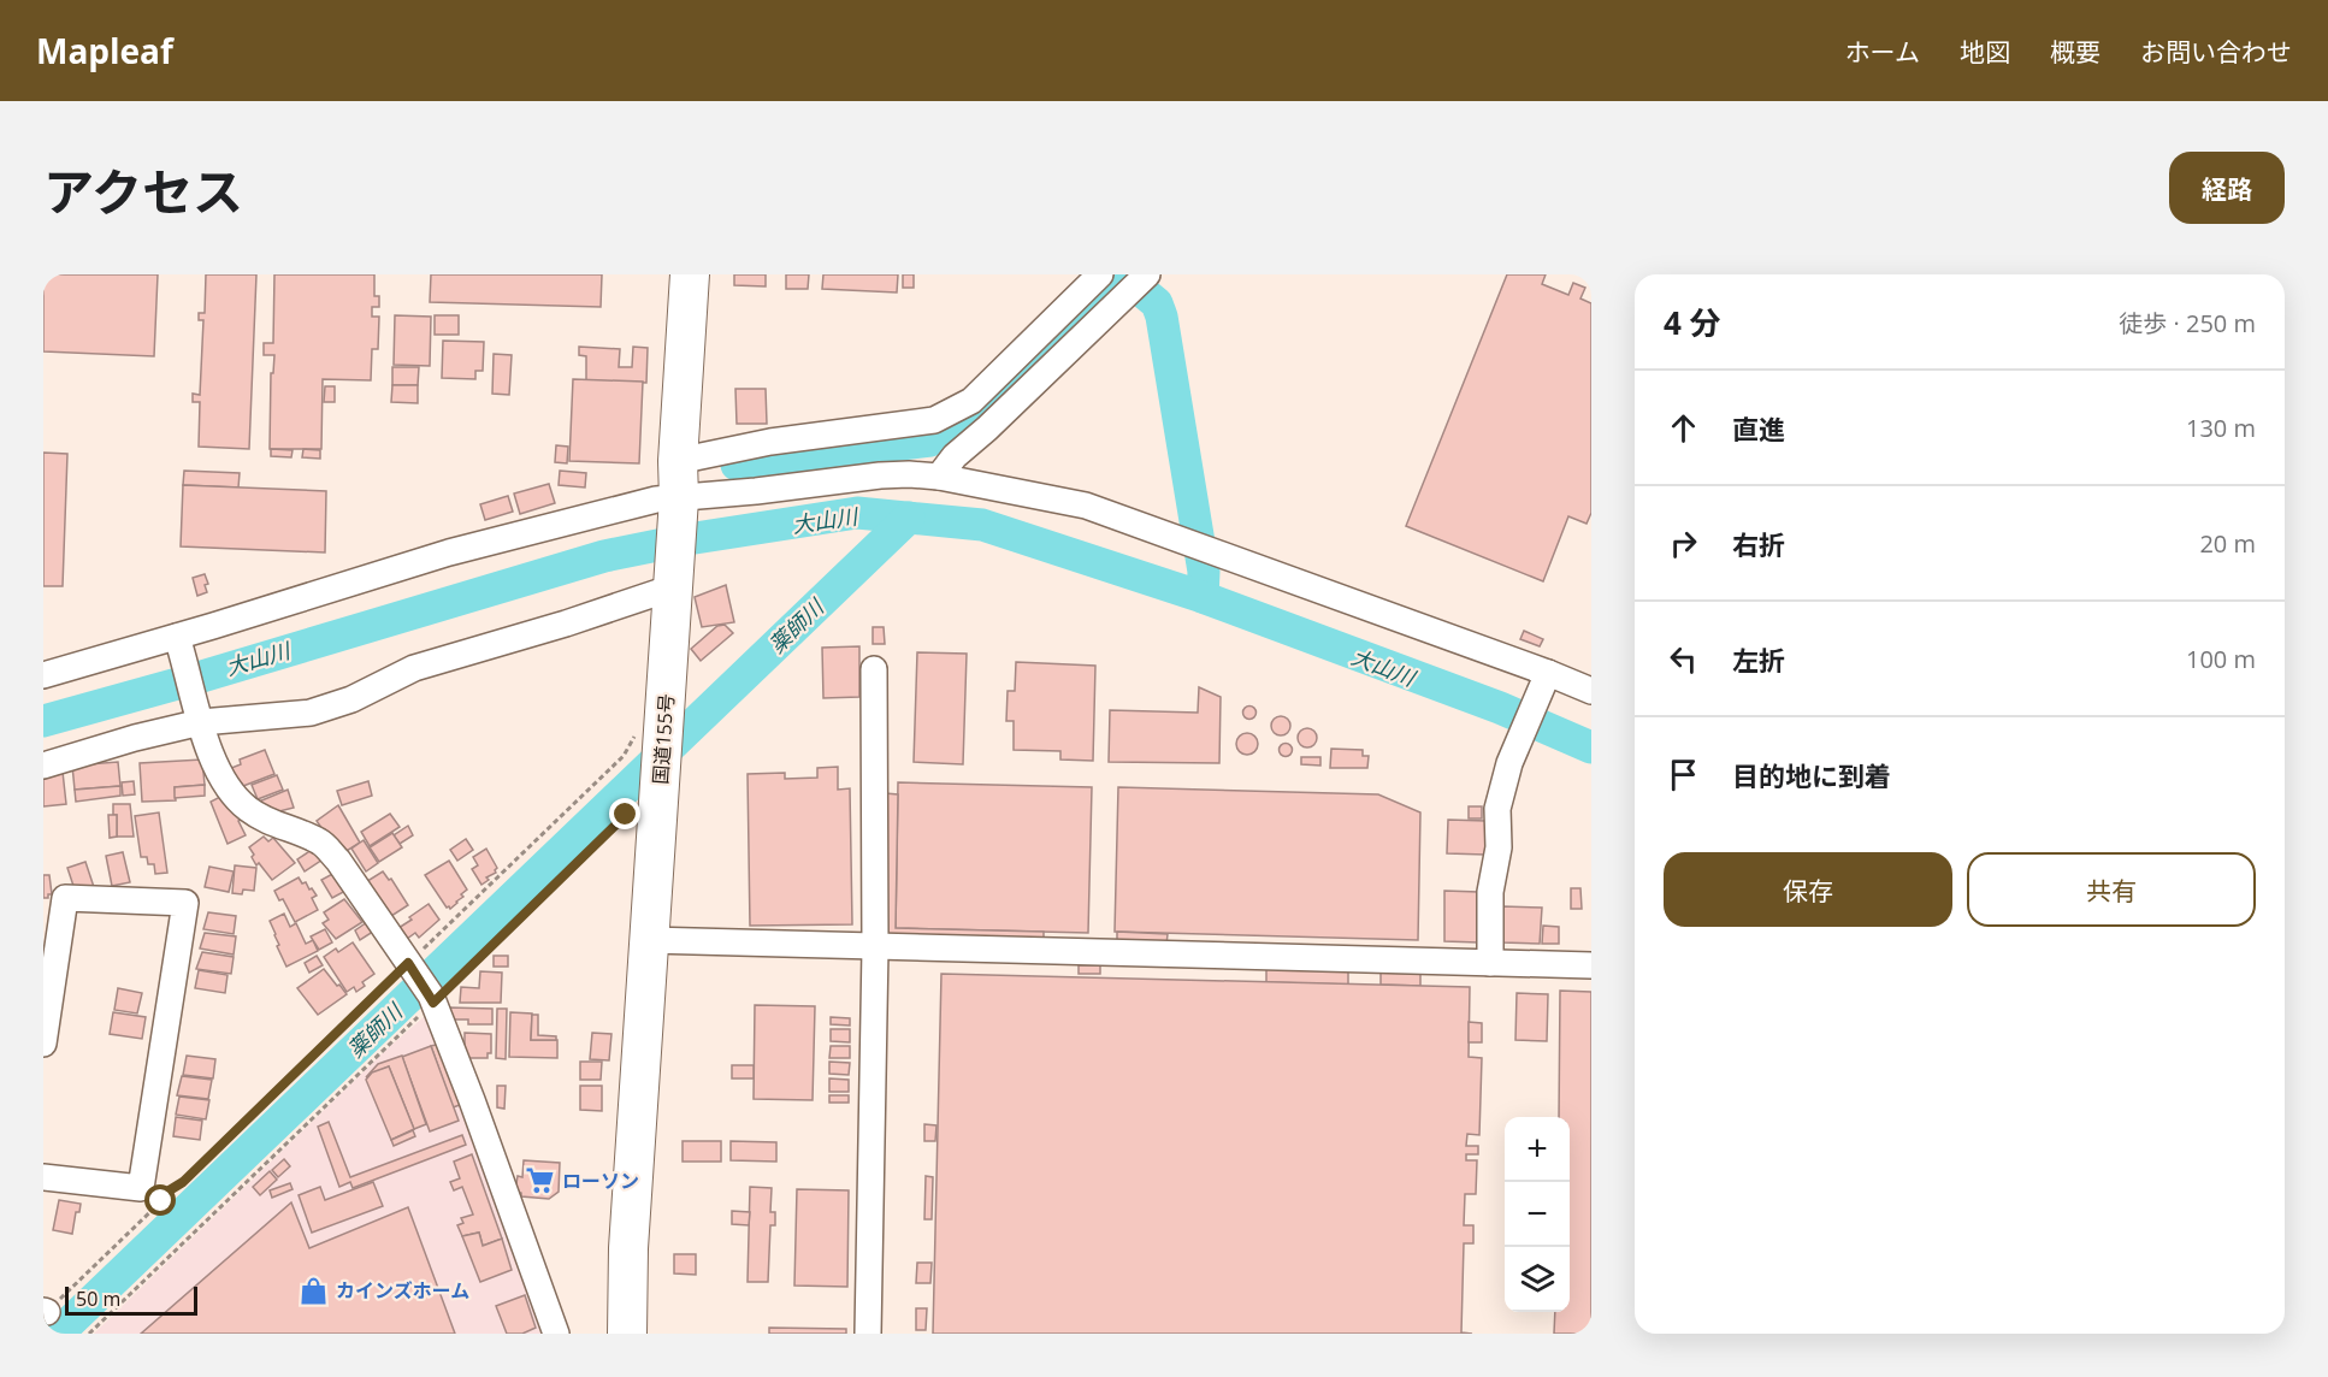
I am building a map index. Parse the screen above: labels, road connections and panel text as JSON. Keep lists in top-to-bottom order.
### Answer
{
  "streets": {
    "highway": ["国道155号"]
  },
  "water": ["大山川", "薬師川"],
  "places": {
    "supermarket": ["ローソン"],
    "shop": ["カインズホーム"]
  },
  "scale_bar": "50 m",
  "page": {
    "header": "Mapleaf",
    "nav": [
      "ホーム",
      "地図",
      "概要",
      "お問い合わせ"
    ],
    "title": "アクセス",
    "buttons": [
      "経路",
      ["保存", "共有"]
    ],
    "heading": ["4 分", "徒歩 · 250 m"],
    "list": [
      ["直進", "130 m"],
      ["右折", "20 m"],
      ["左折", "100 m"],
      "目的地に到着"
    ],
    "map_buttons": ["+", "−"],
    "scale": "50 m"
  }
}
